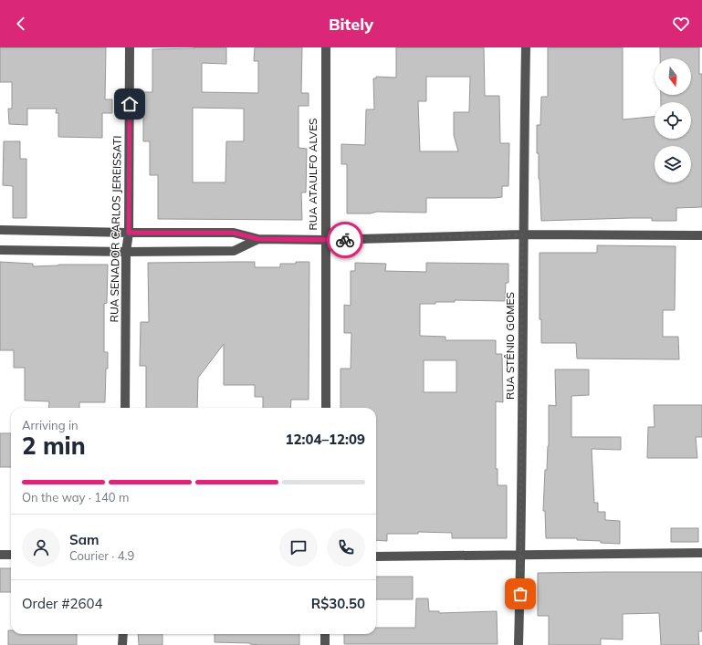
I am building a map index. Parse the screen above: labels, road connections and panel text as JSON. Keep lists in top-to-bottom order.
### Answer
{
  "streets": {
    "street": ["RUA ATAULFO ALVES", "RUA SENADOR CARLOS JEREISSATI", "RUA STÊNIO GOMES"]
  },
  "north": "bottom",
  "page": {
    "header": "Bitely",
    "heading": ["2 min", "Arriving in", "12:04–12:09"],
    "panel": [
      "Sam",
      "Courier · 4.9",
      "Order #2604",
      "R$30.50"
    ],
    "bar": "On the way · 140 m"
  }
}
